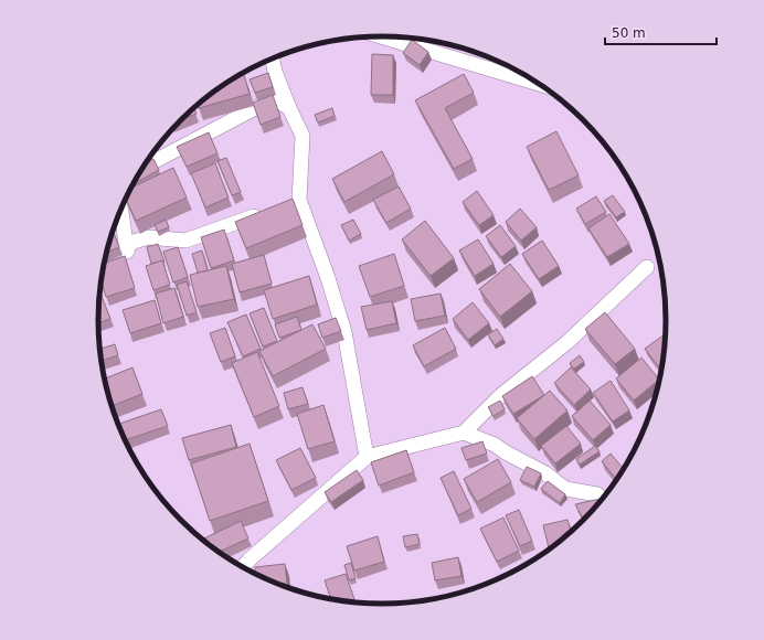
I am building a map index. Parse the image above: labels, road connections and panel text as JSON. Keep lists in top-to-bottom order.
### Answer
{
  "scale_bar": "50 m"
}
